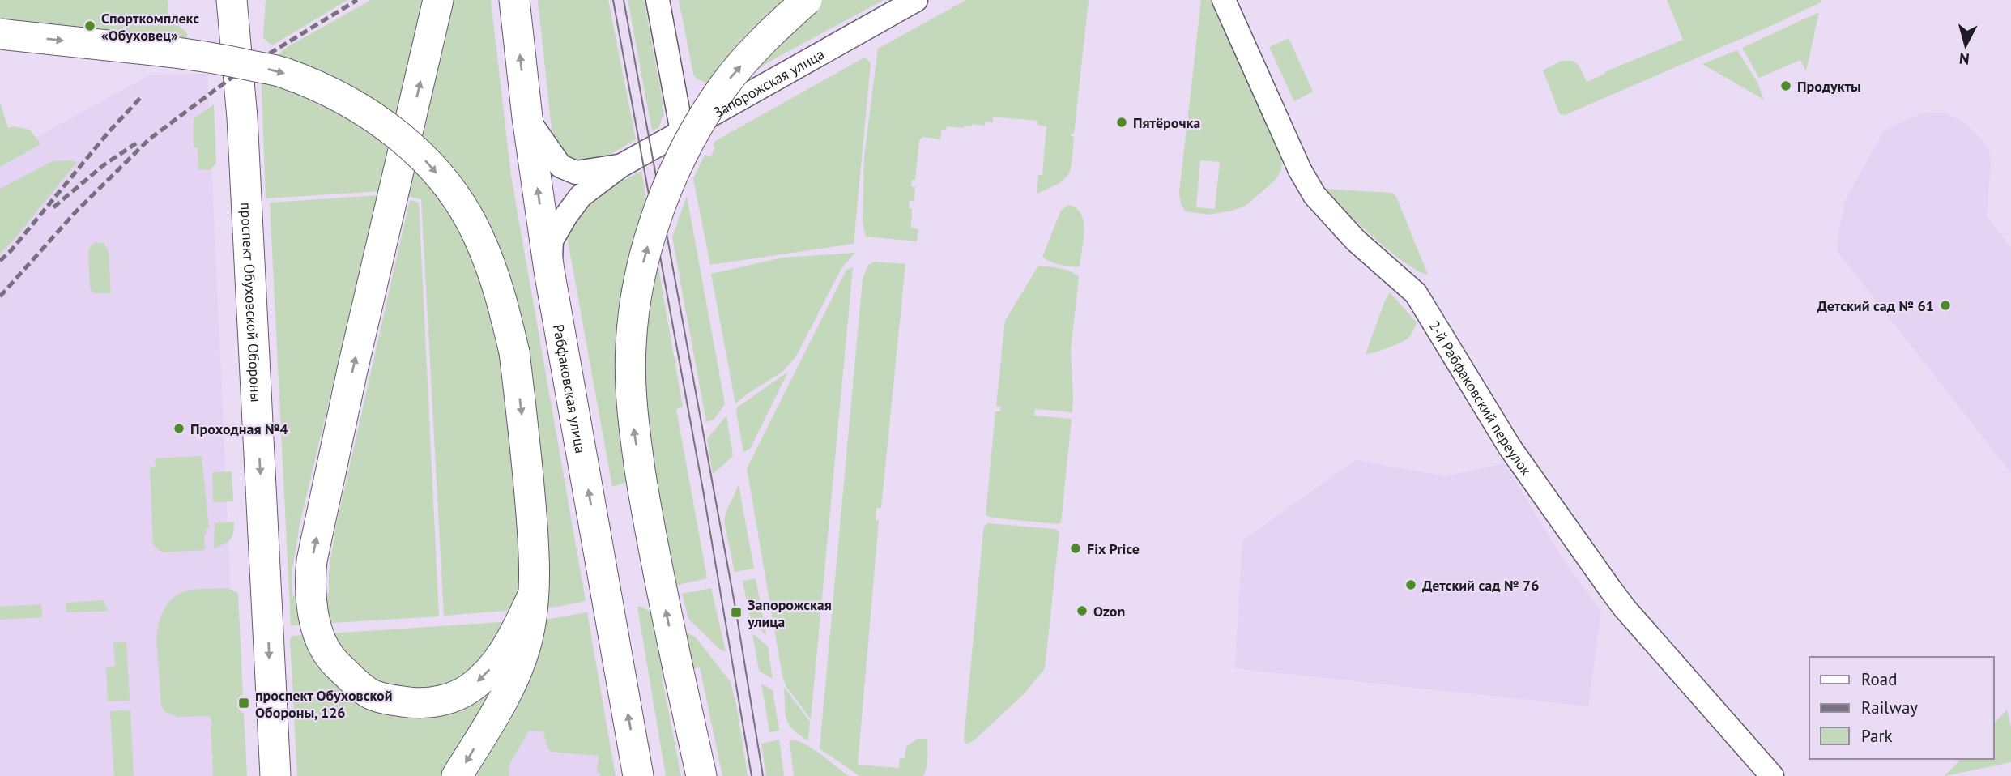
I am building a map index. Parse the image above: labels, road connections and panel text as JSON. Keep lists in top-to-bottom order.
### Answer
{
  "streets": {
    "main road": ["проспект Обуховской Обороны", "Рабфаковская улица"],
    "street": ["Запорожская улица", "2-й Рабфаковский переулок"]
  },
  "one_way": ["проспект Обуховской Обороны", "Рабфаковская улица"],
  "places": {
    "other": [
      "Спорткомплекс «Обуховец»",
      "Продукты",
      "Пятёрочка",
      "Детский сад № 61",
      "Проходная №4",
      "Fix Price",
      "Детский сад № 76",
      "Ozon"
    ],
    "transit": ["Запорожская улица", "проспект Обуховской Обороны, 126"]
  },
  "legend": ["Road", "Railway", "Park"],
  "north": "bottom"
}
